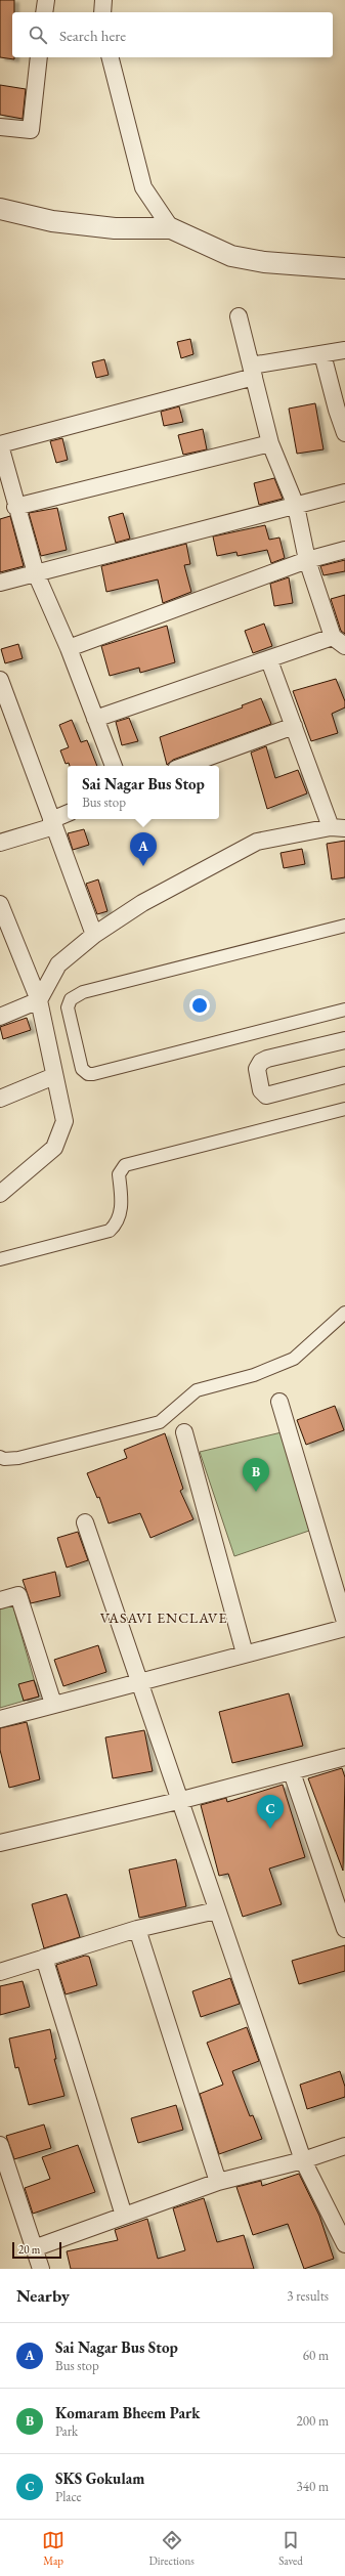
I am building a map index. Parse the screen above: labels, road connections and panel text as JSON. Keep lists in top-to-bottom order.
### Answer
{
  "districts": ["VASAVI ENCLAVE"],
  "scale_bar": "20 m",
  "page": {
    "search": "Search here",
    "popup": ["Sai Nagar Bus Stop", "Bus stop"],
    "pins": ["A", "B", "C"],
    "scale": "20 m",
    "heading": ["Nearby", "3 results"],
    "list": [
      {
        "mark": "A",
        "name": "Sai Nagar Bus Stop",
        "note": "Bus stop",
        "value": "60 m"
      },
      {
        "mark": "B",
        "name": "Komaram Bheem Park",
        "note": "Park",
        "value": "200 m"
      },
      {
        "mark": "C",
        "name": "SKS Gokulam",
        "note": "Place",
        "value": "340 m"
      }
    ],
    "nav": ["Map", "Directions", "Saved"]
  }
}
